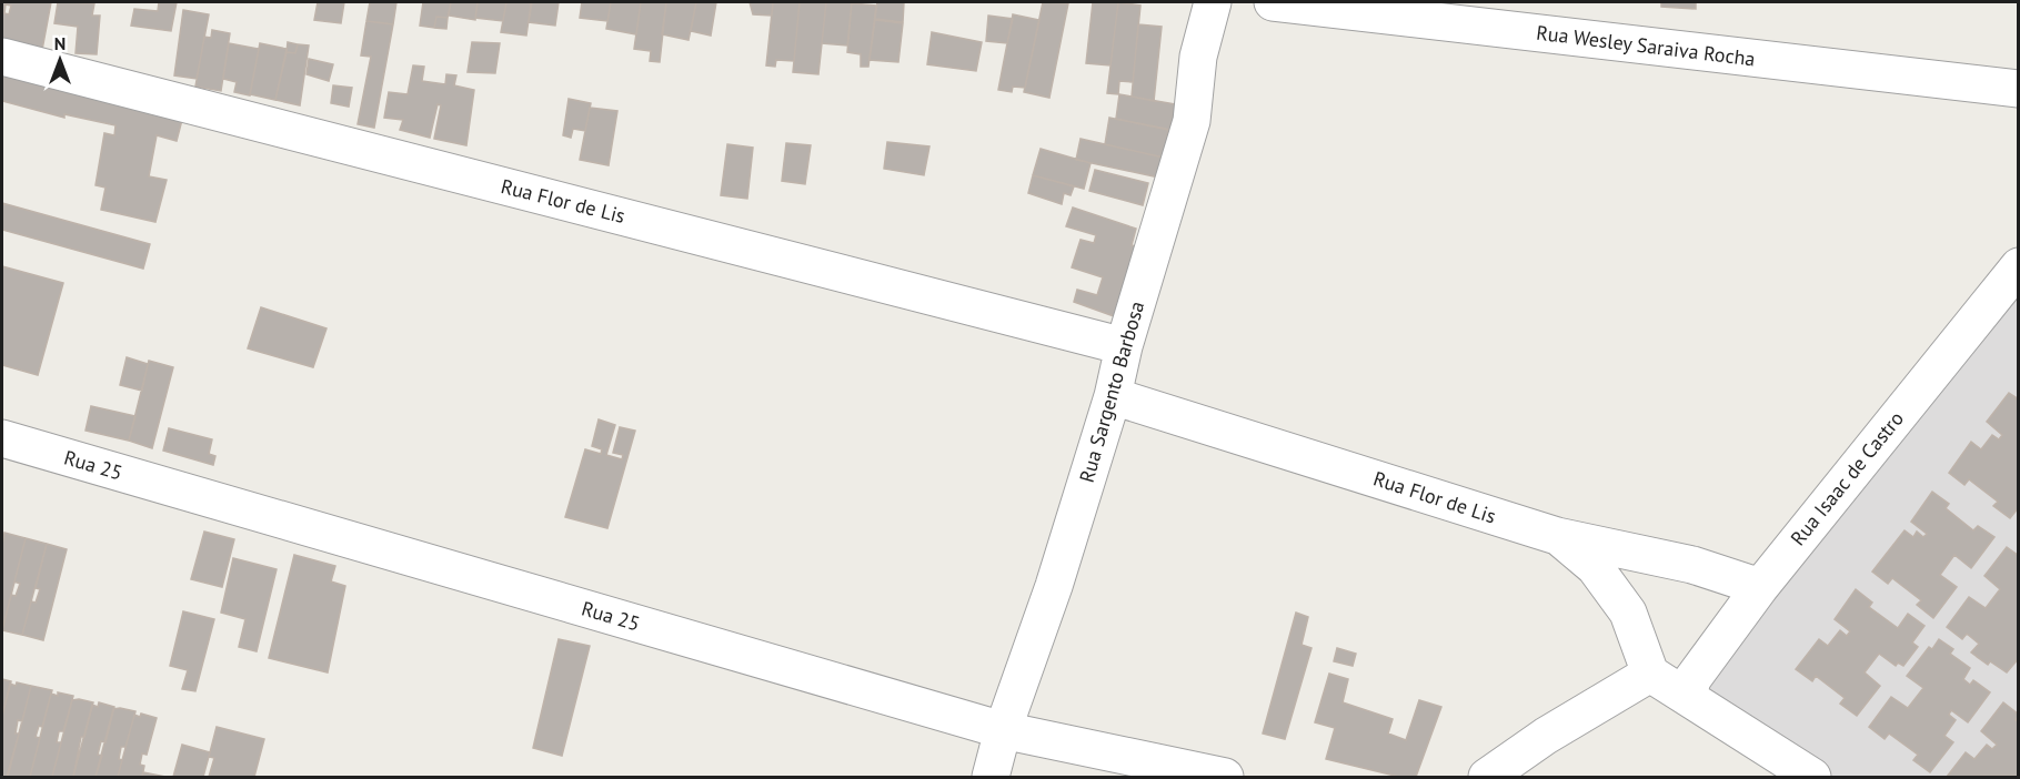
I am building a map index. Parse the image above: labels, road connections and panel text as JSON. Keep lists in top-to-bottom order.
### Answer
{
  "streets": {
    "street": [
      "Rua Wesley Saraiva Rocha",
      "Rua Flor de Lis",
      "Rua Sargento Barbosa",
      "Rua 25",
      "Rua Isaac de Castro"
    ]
  },
  "crossings": [
    ["Rua Flor de Lis", "Rua Sargento Barbosa"],
    ["Rua Flor de Lis", "Rua Isaac de Castro"],
    ["Rua Sargento Barbosa", "Rua 25"]
  ],
  "north": "top"
}
